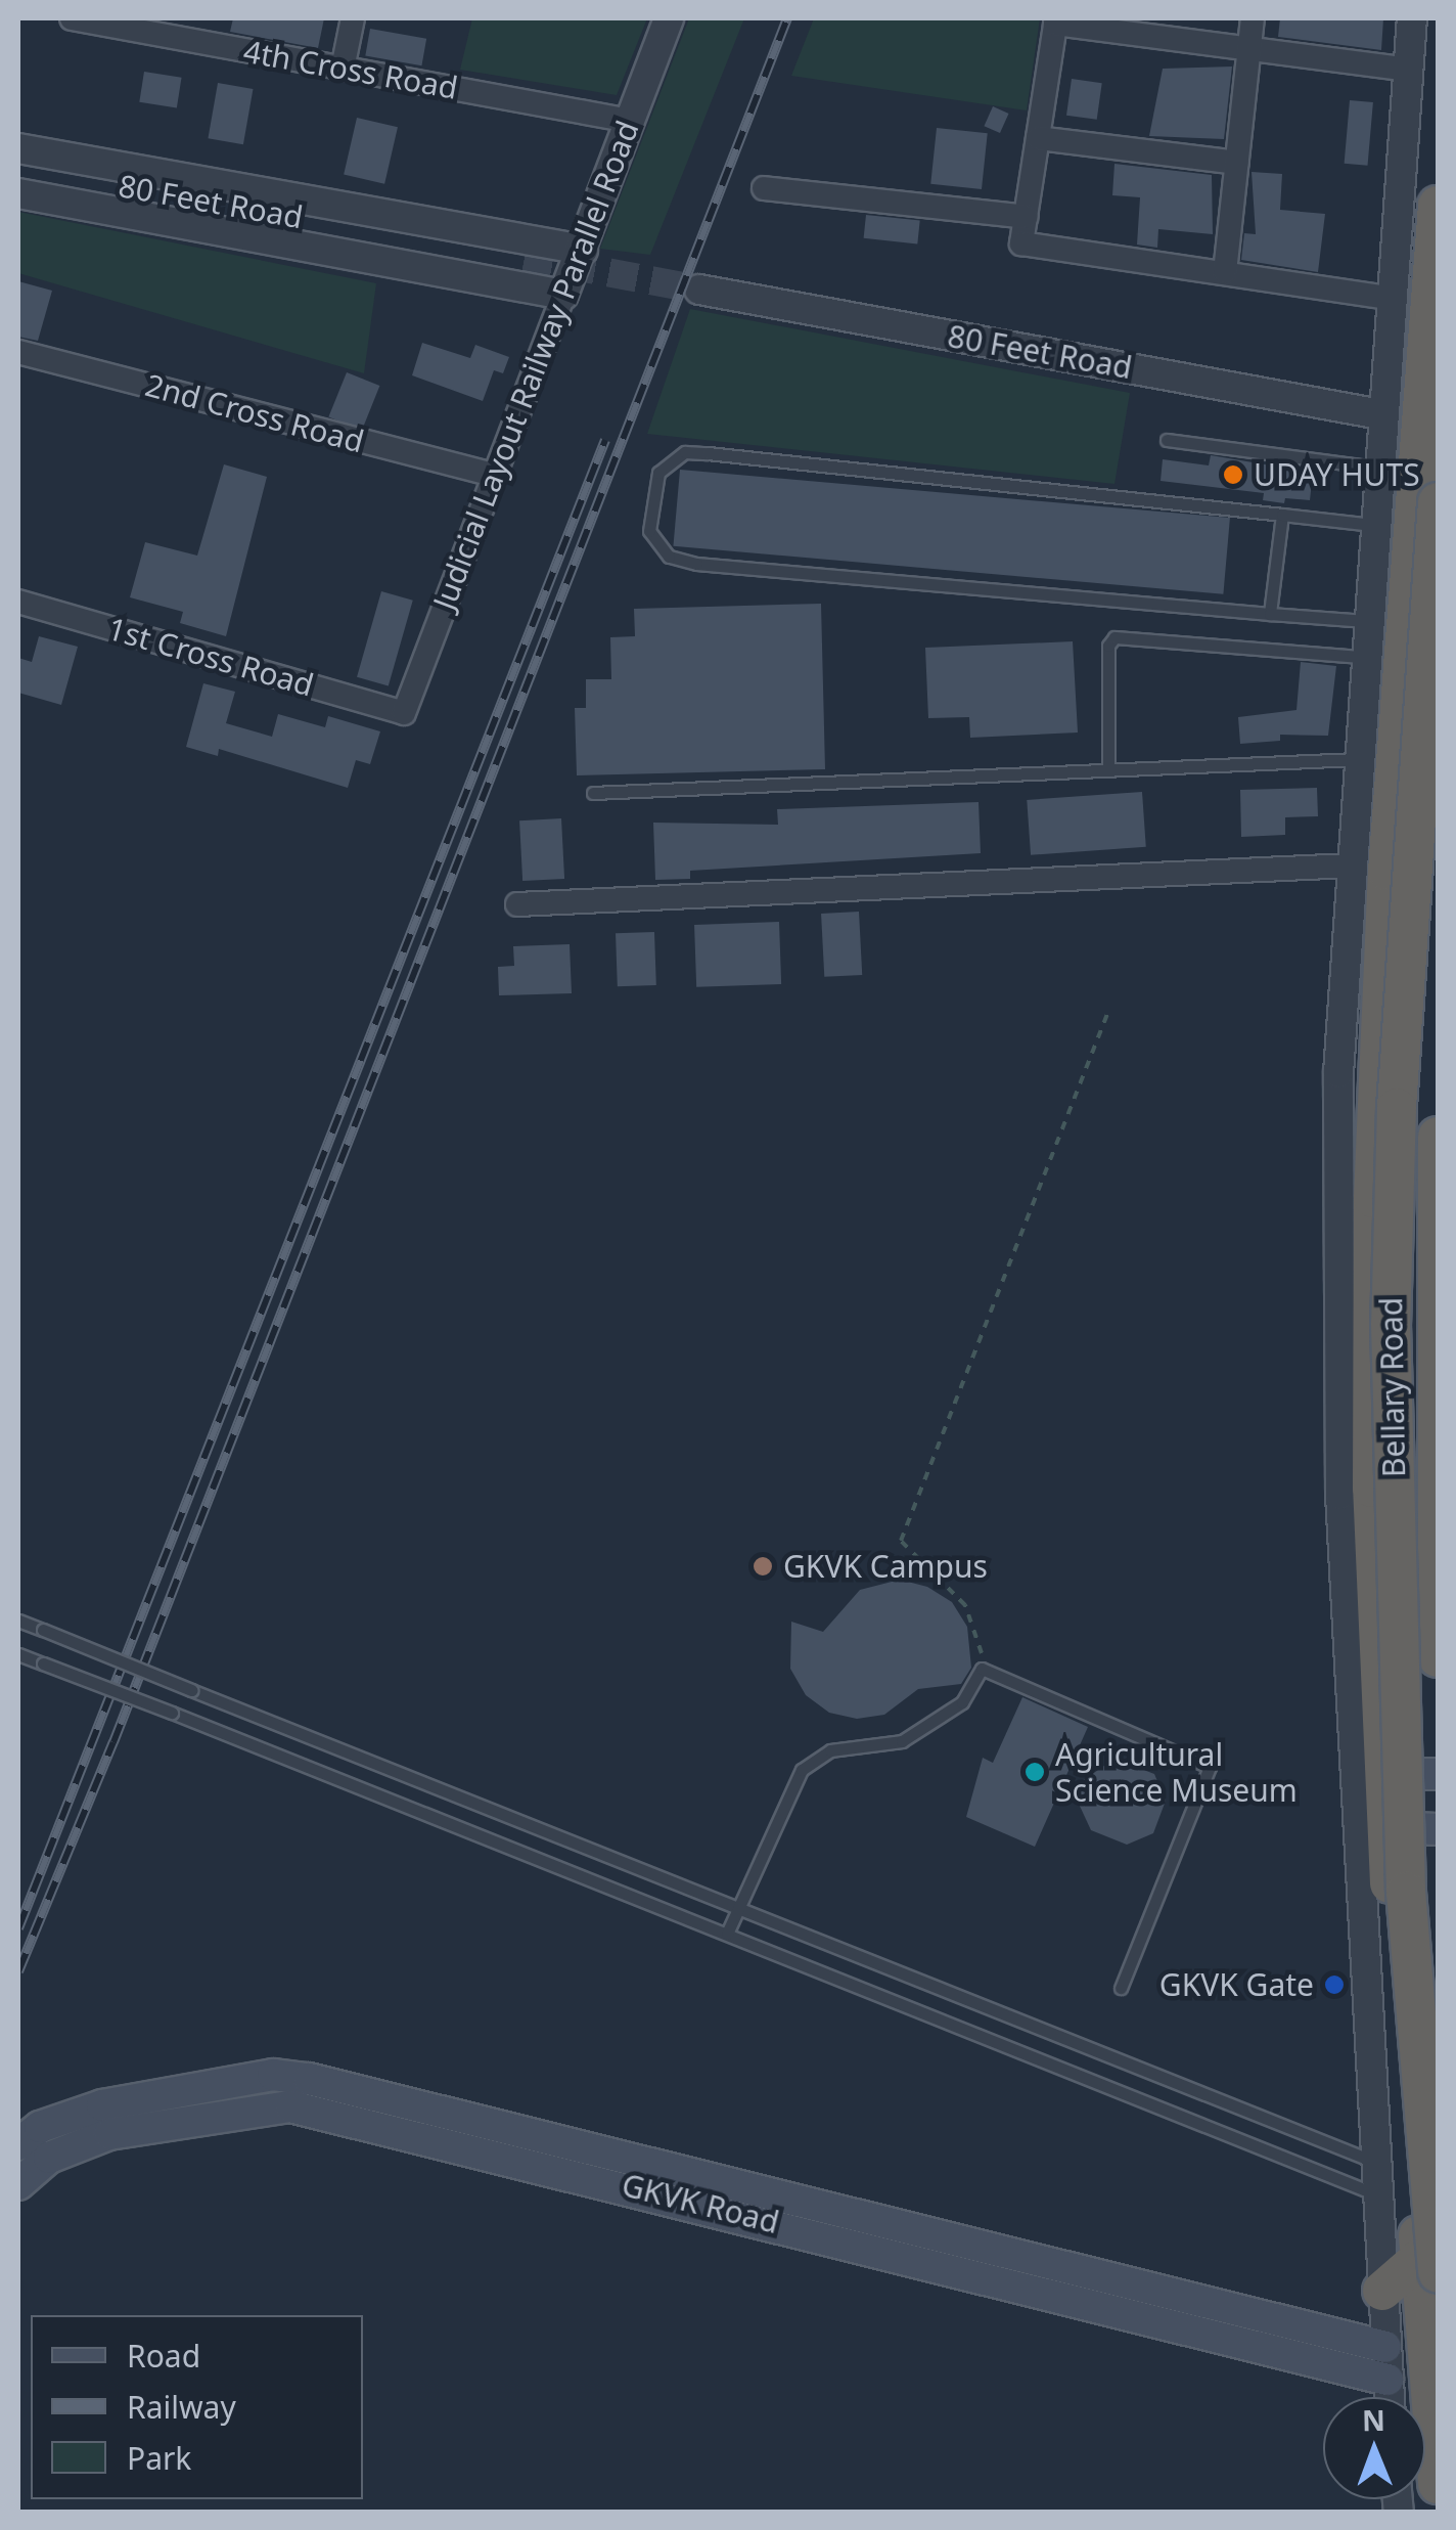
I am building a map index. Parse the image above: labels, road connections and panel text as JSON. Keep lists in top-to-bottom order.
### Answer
{
  "streets": {
    "highway": ["Bellary Road"],
    "main road": ["GKVK Road"],
    "street": [
      "4th Cross Road",
      "80 Feet Road",
      "Judicial Layout Railway Parallel Road",
      "2nd Cross Road",
      "1st Cross Road"
    ]
  },
  "crossings": [
    ["4th Cross Road", "Judicial Layout Railway Parallel Road"],
    ["Judicial Layout Railway Parallel Road", "2nd Cross Road"],
    ["Judicial Layout Railway Parallel Road", "1st Cross Road"]
  ],
  "places": [
    "UDAY HUTS",
    "GKVK Campus",
    "Agricultural Science Museum",
    "GKVK Gate"
  ],
  "legend": ["Road", "Railway", "Park"],
  "north": "top"
}
